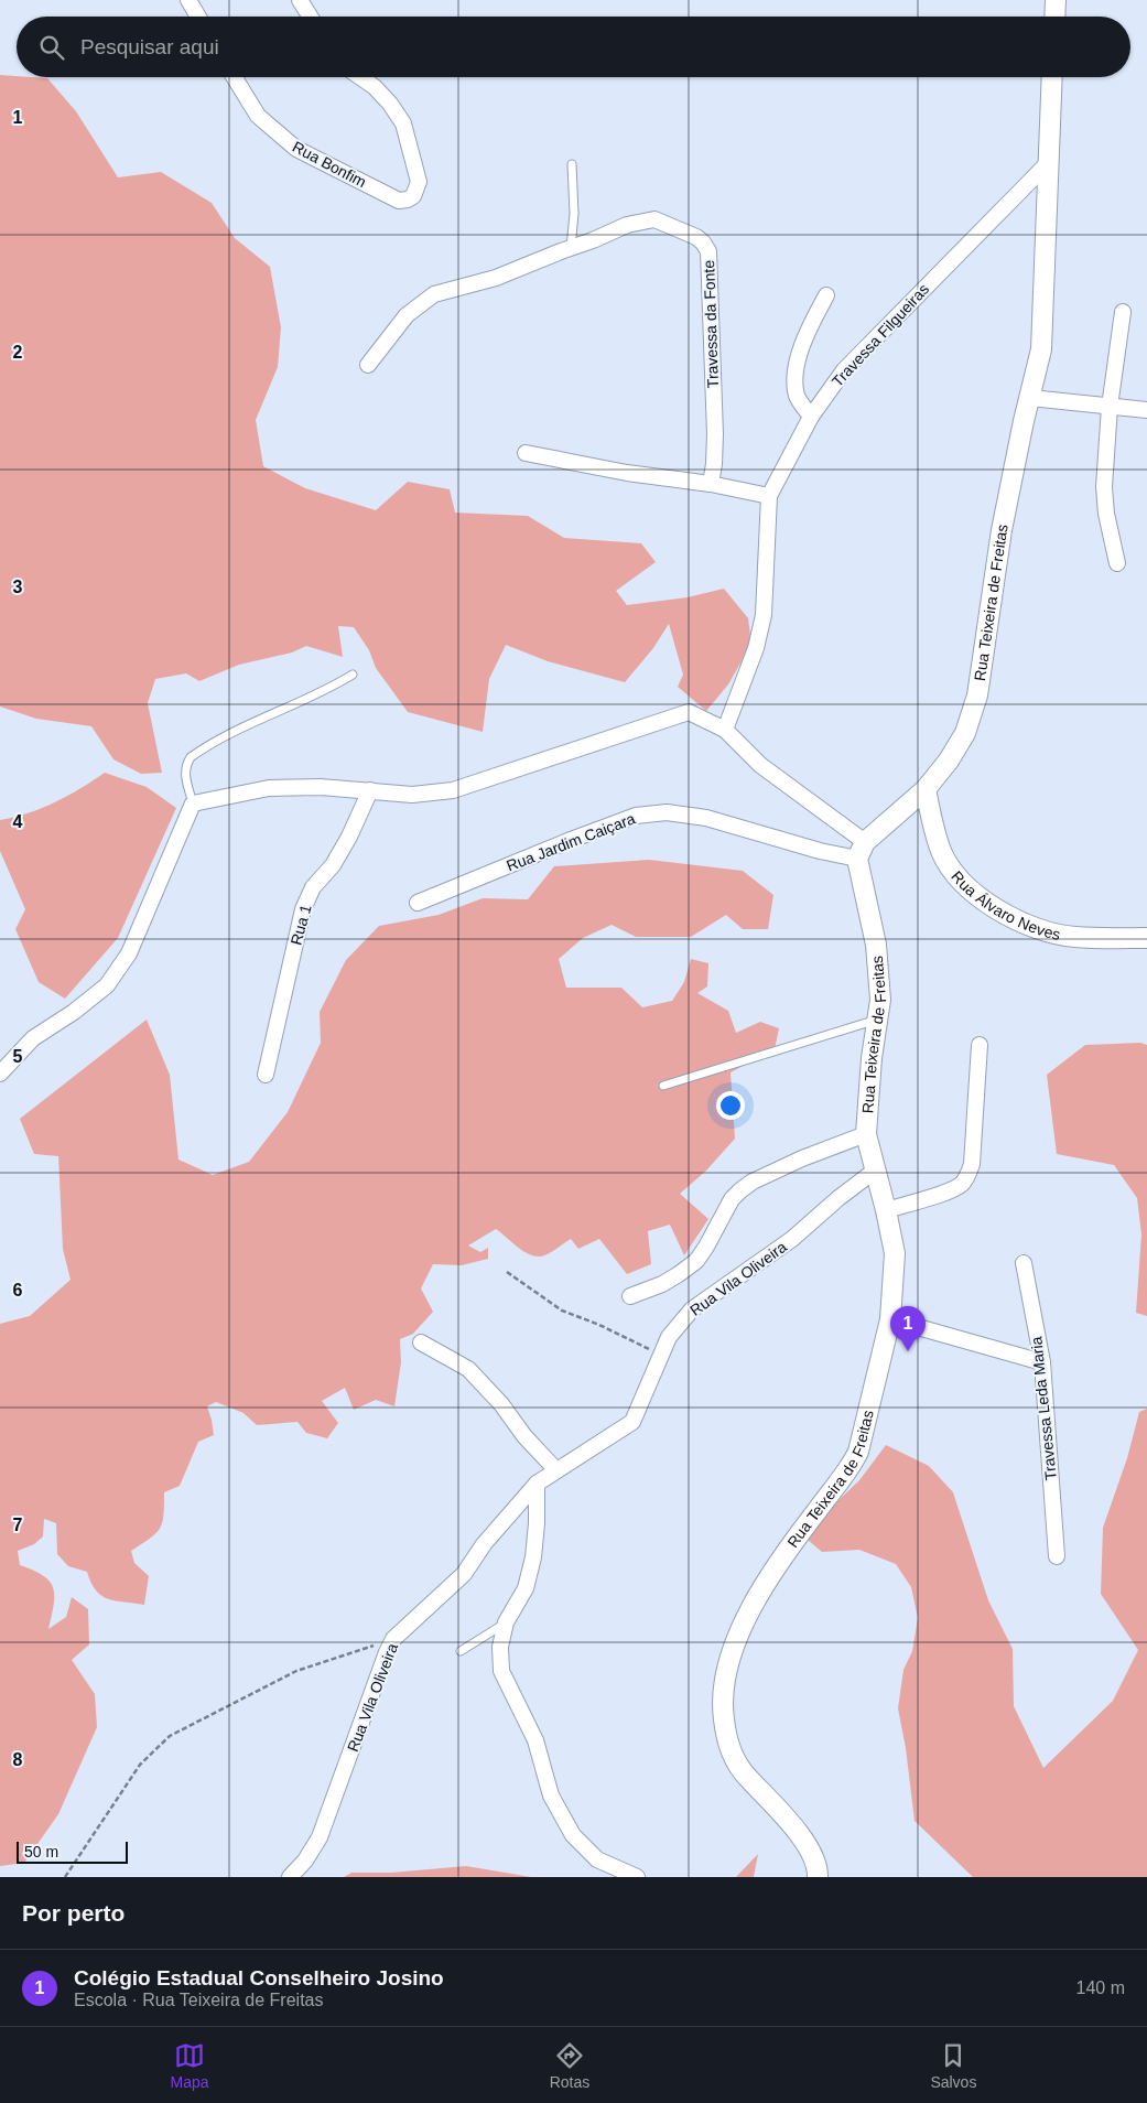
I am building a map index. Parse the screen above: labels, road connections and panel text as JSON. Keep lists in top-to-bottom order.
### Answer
{
  "streets": {
    "street": [
      "Rua Bonfim",
      "Travessa da Fonte",
      "Travessa Filgueiras",
      "Rua Teixeira de Freitas",
      "Rua Jardim Caiçara",
      "Rua Álvaro Neves",
      "Rua 1",
      "Rua Vila Oliveira",
      "Travessa Leda Maria"
    ]
  },
  "crossings": [
    ["Travessa Filgueiras", "Rua Teixeira de Freitas"],
    ["Rua Teixeira de Freitas", "Rua Jardim Caiçara"],
    ["Rua Teixeira de Freitas", "Rua Álvaro Neves"],
    ["Rua Teixeira de Freitas", "Rua Vila Oliveira"]
  ],
  "scale_bar": "50 m",
  "page": {
    "search": "Pesquisar aqui",
    "pins": "1",
    "scale": "50 m",
    "heading": "Por perto",
    "list": [
      {
        "mark": "1",
        "name": "Colégio Estadual Conselheiro Josino",
        "note": "Escola · Rua Teixeira de Freitas",
        "value": "140 m"
      }
    ],
    "nav": ["Mapa", "Rotas", "Salvos"]
  },
  "grid": {
    "rows": [
      "1",
      "2",
      "3",
      "4",
      "5",
      "6",
      "7",
      "8"
    ]
  }
}
